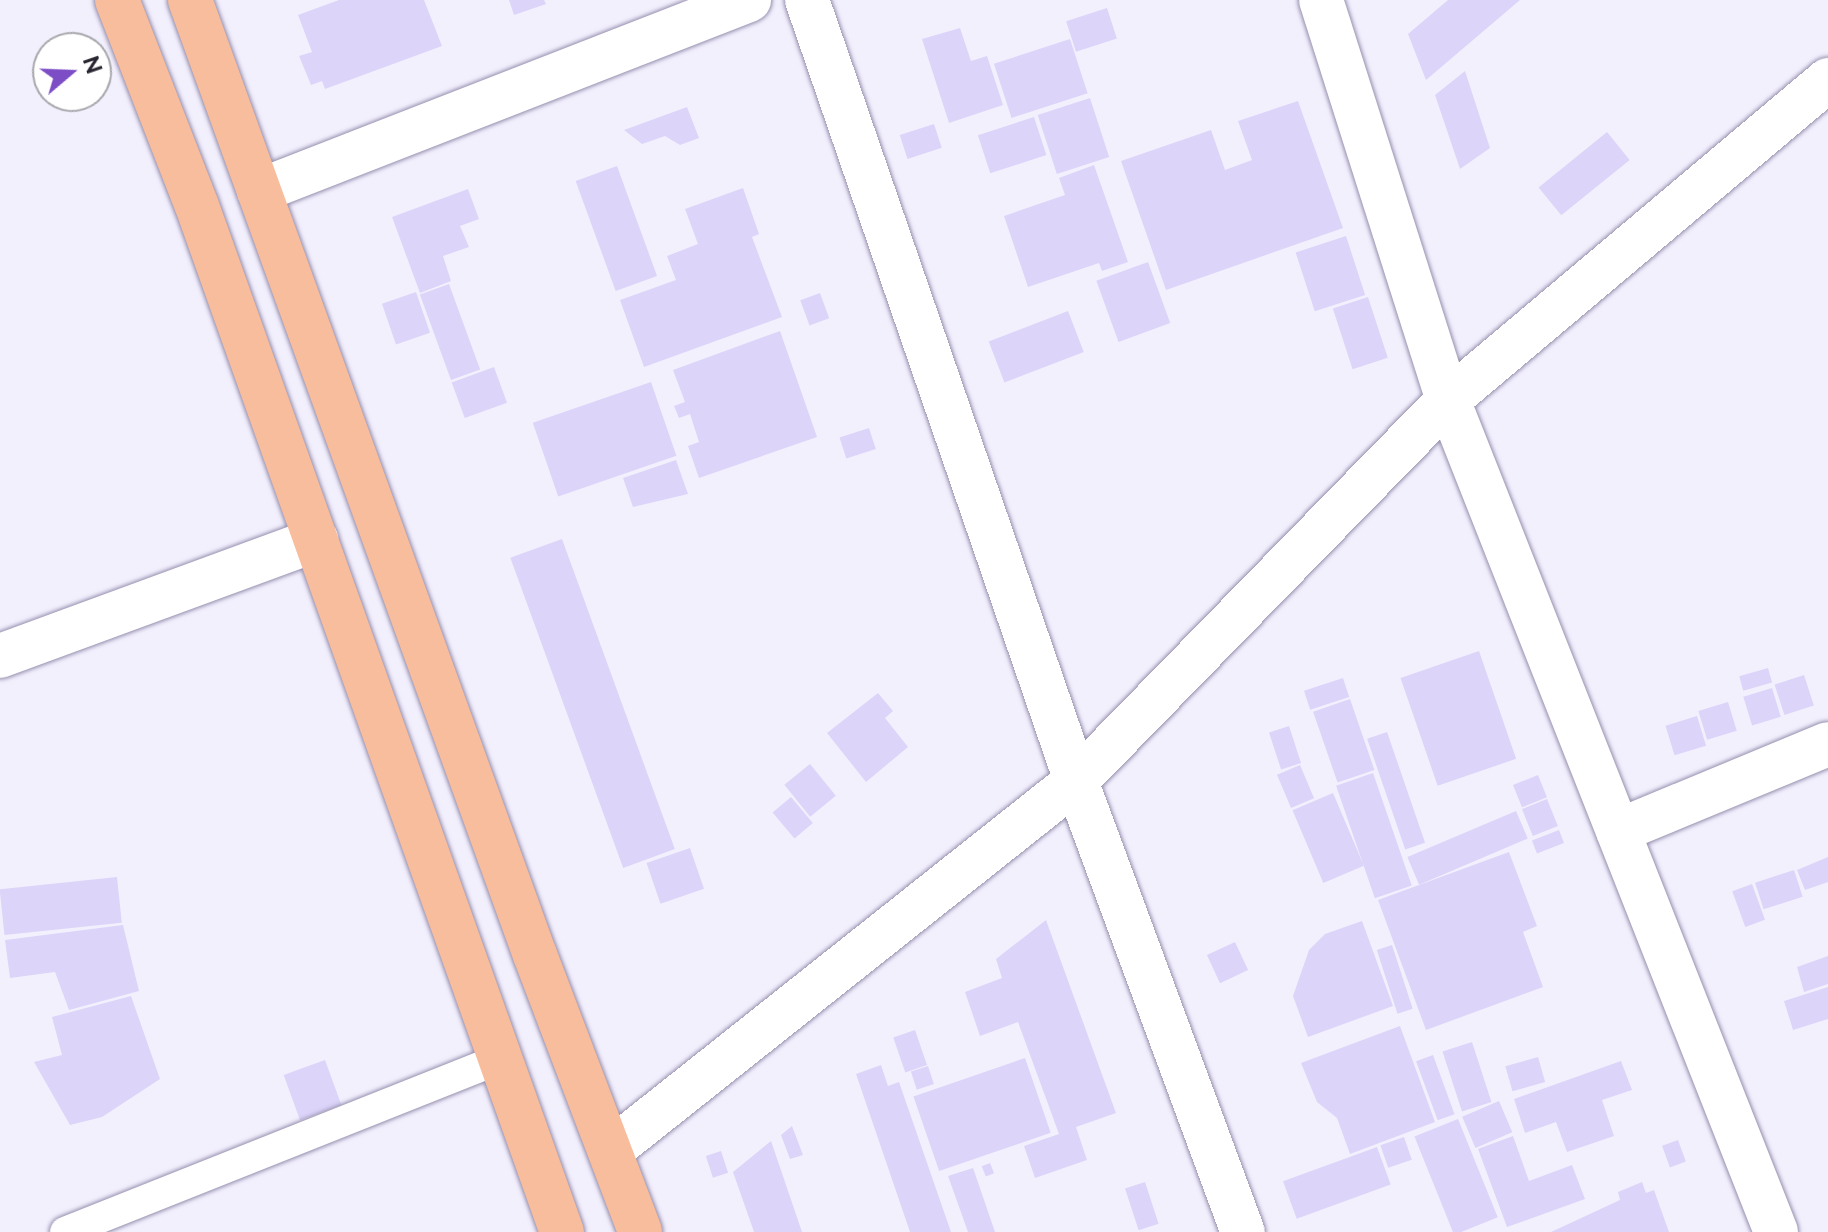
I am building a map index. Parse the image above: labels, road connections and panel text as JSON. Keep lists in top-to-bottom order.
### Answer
{
  "north": "right"
}
